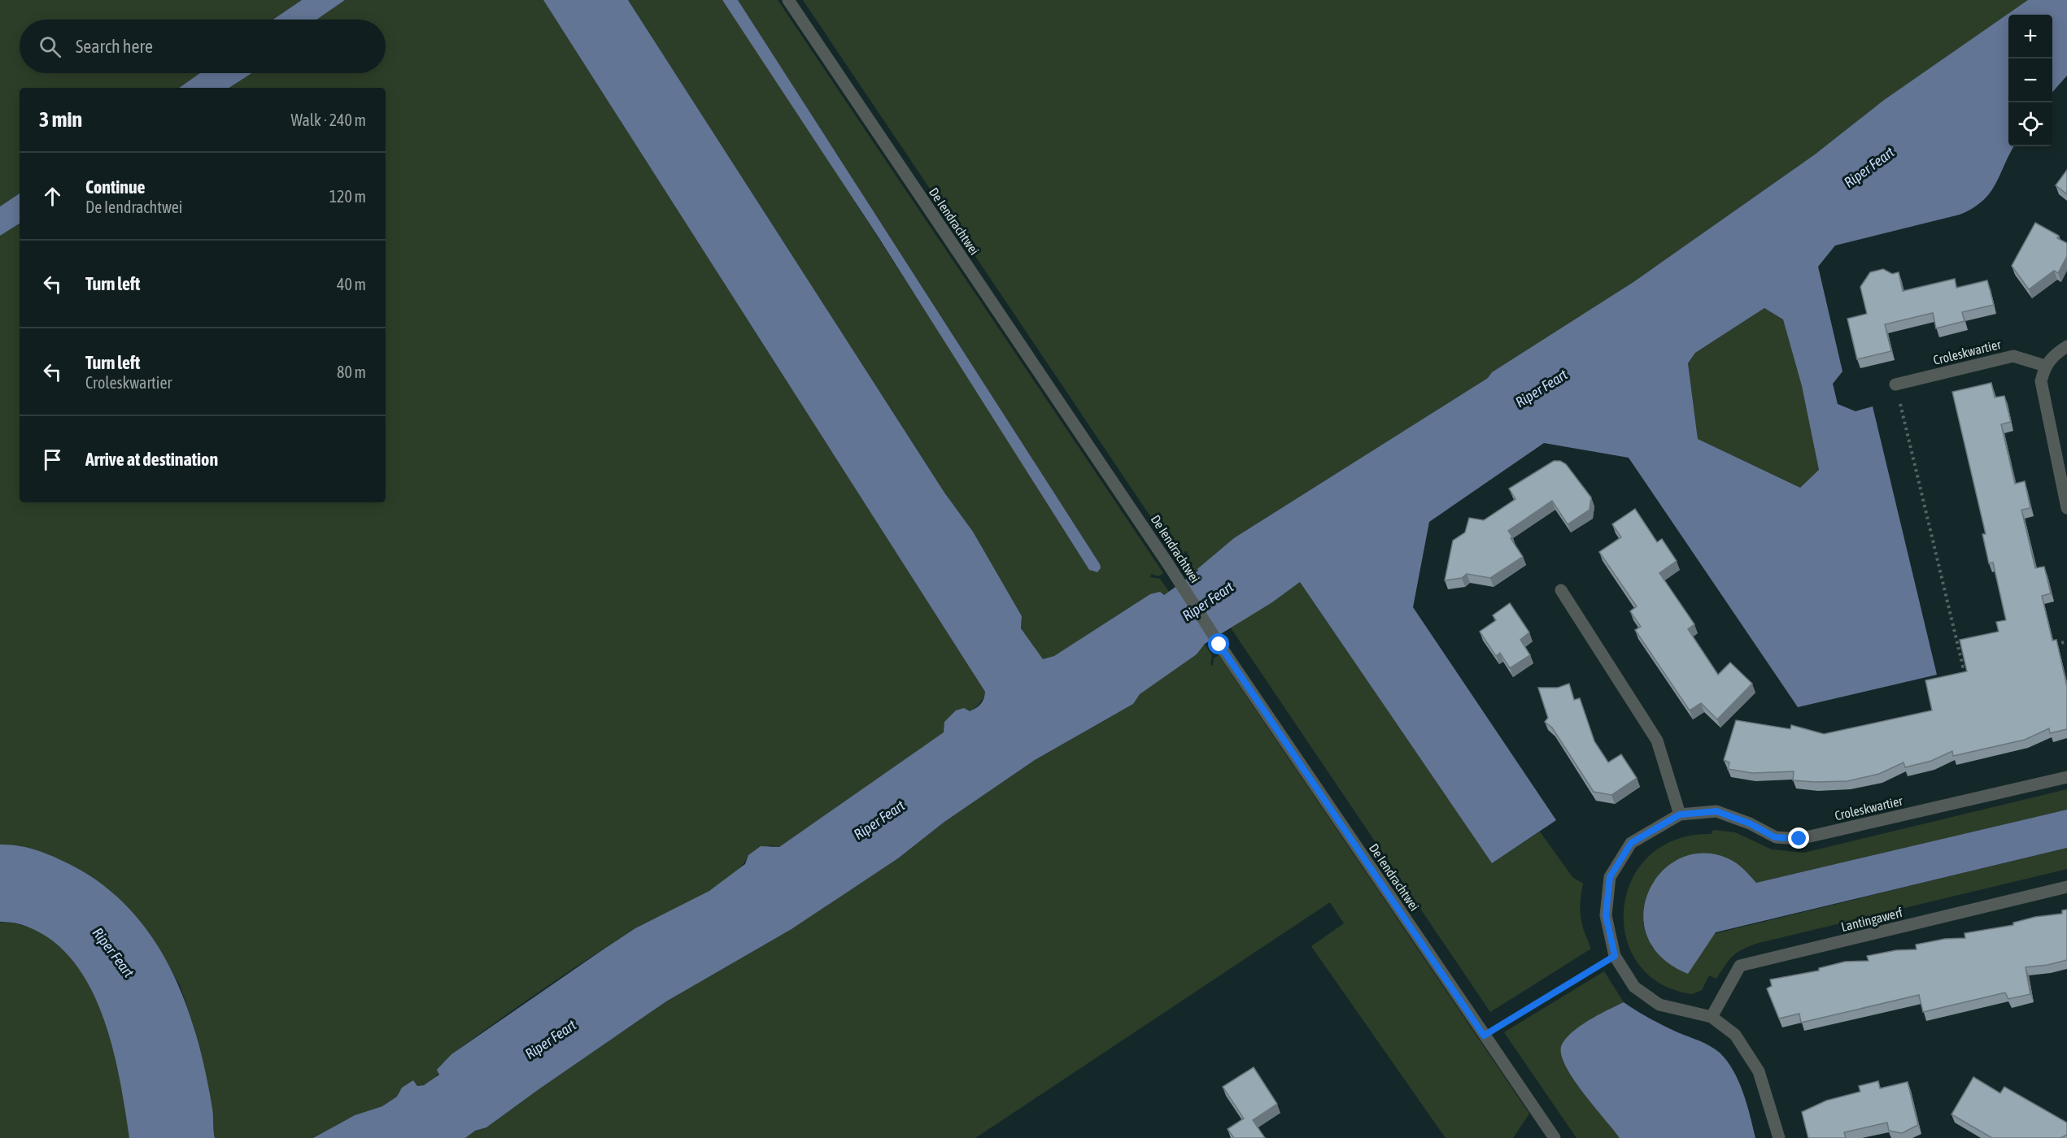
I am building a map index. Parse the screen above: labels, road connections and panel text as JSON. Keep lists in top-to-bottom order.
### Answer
{
  "streets": {
    "street": ["De Iendrachtwei", "Croleskwartier", "Lantingawerf"]
  },
  "crossings": [
    ["Croleskwartier", "Lantingawerf"]
  ],
  "water": ["Riper Feart"],
  "page": {
    "map_buttons": ["+", "−"],
    "search": "Search here",
    "heading": ["3 min", "Walk · 240 m"],
    "list": [
      ["Continue", "De Iendrachtwei", "120 m"],
      ["Turn left", "40 m"],
      ["Turn left", "Croleskwartier", "80 m"],
      "Arrive at destination"
    ]
  }
}
